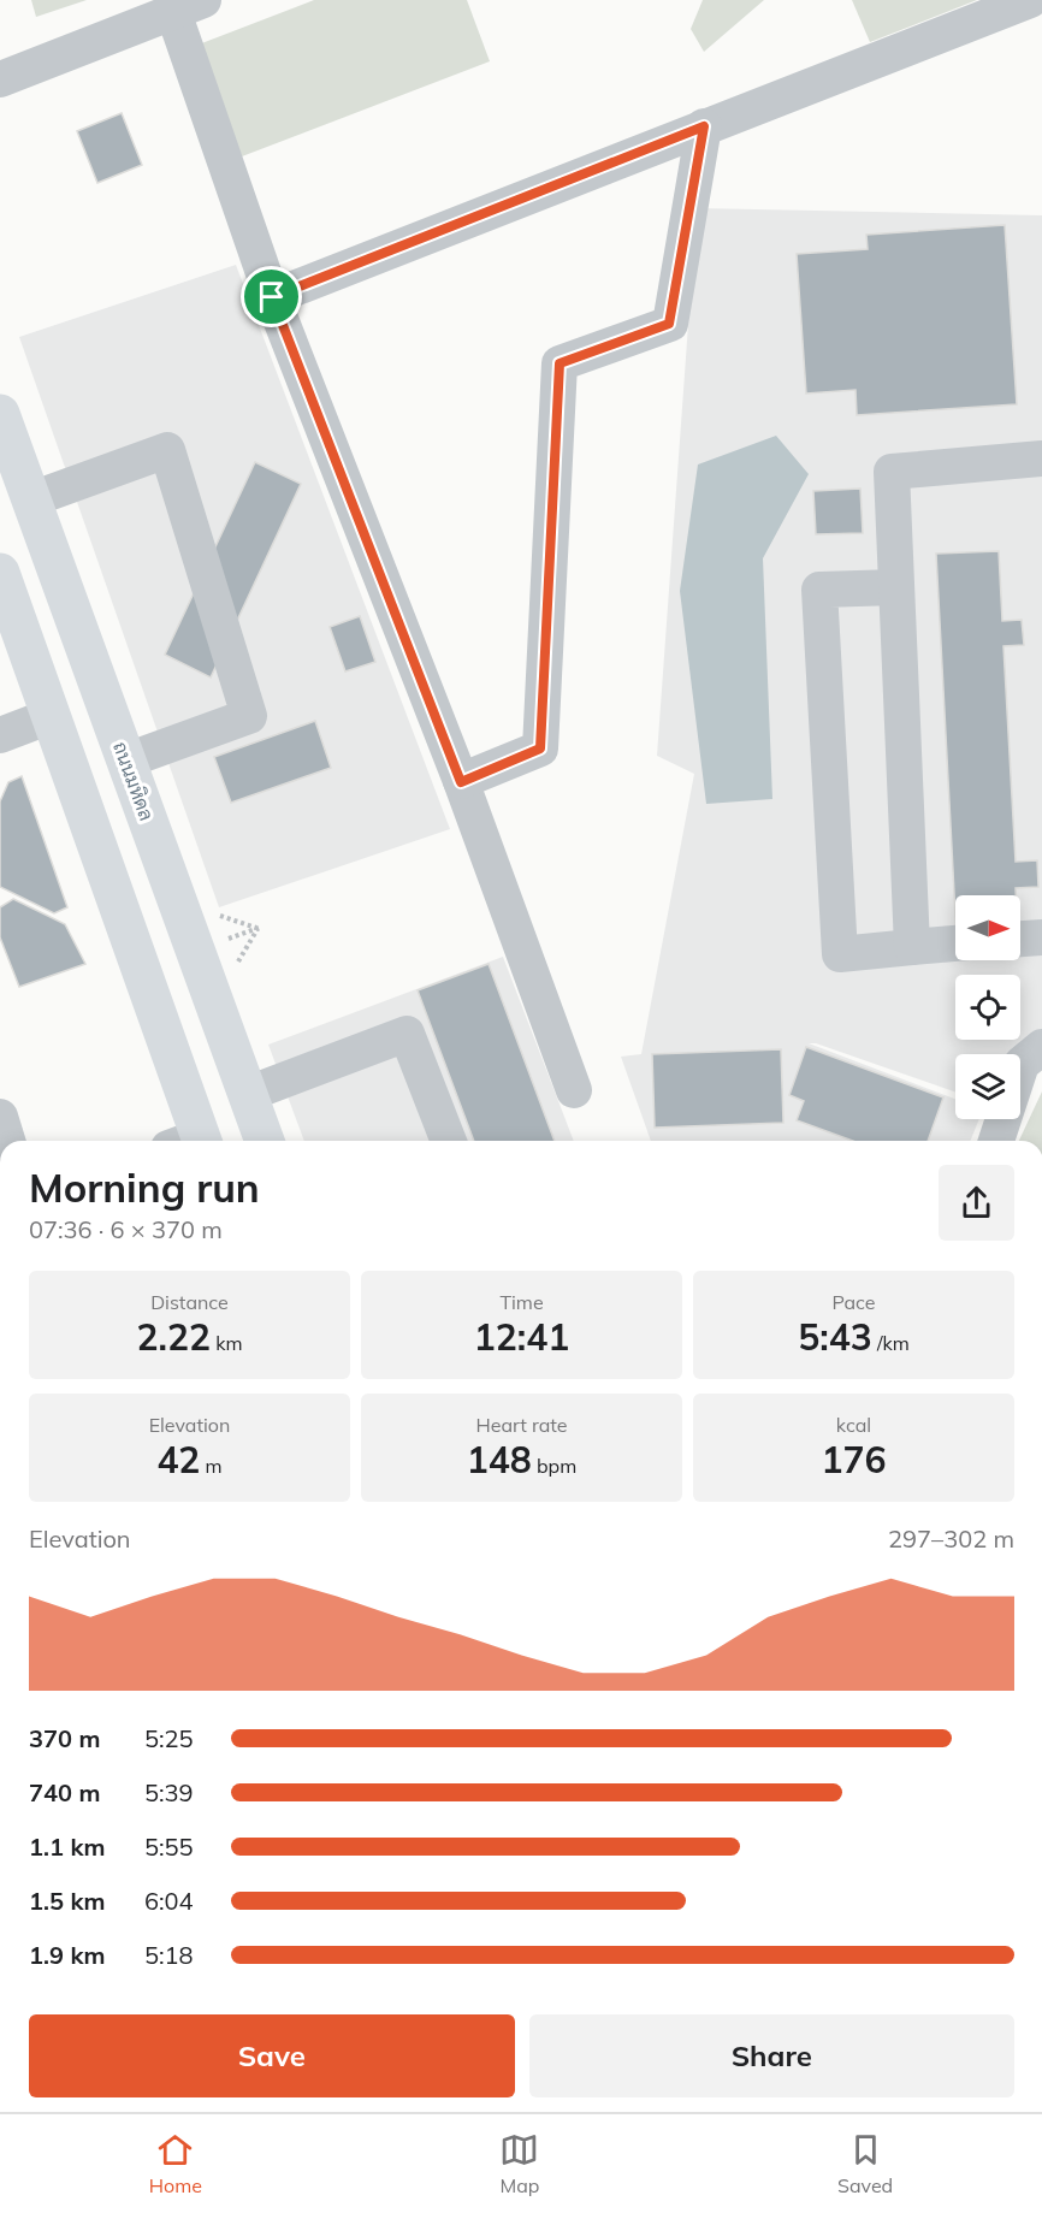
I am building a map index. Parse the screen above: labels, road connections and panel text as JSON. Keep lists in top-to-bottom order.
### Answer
{
  "streets": {
    "main road": ["ถนนมหิดล"]
  },
  "north": "right",
  "page": {
    "heading": ["Morning run", "07:36 · 6 × 370 m"],
    "stats": [
      ["Distance", "2.22 km"],
      ["Time", "12:41"],
      ["Pace", "5:43 /km"],
      ["Elevation", "42 m"],
      ["Heart rate", "148 bpm"],
      ["kcal", "176"]
    ],
    "chart": ["Elevation", "297–302 m"],
    "list": [
      {
        "name": "370 m",
        "note": "5:25"
      },
      {
        "name": "740 m",
        "note": "5:39"
      },
      {
        "name": "1.1 km",
        "note": "5:55"
      },
      {
        "name": "1.5 km",
        "note": "6:04"
      },
      {
        "name": "1.9 km",
        "note": "5:18"
      }
    ],
    "buttons": ["Save", "Share"],
    "tabs": ["Home", "Map", "Saved"]
  }
}
